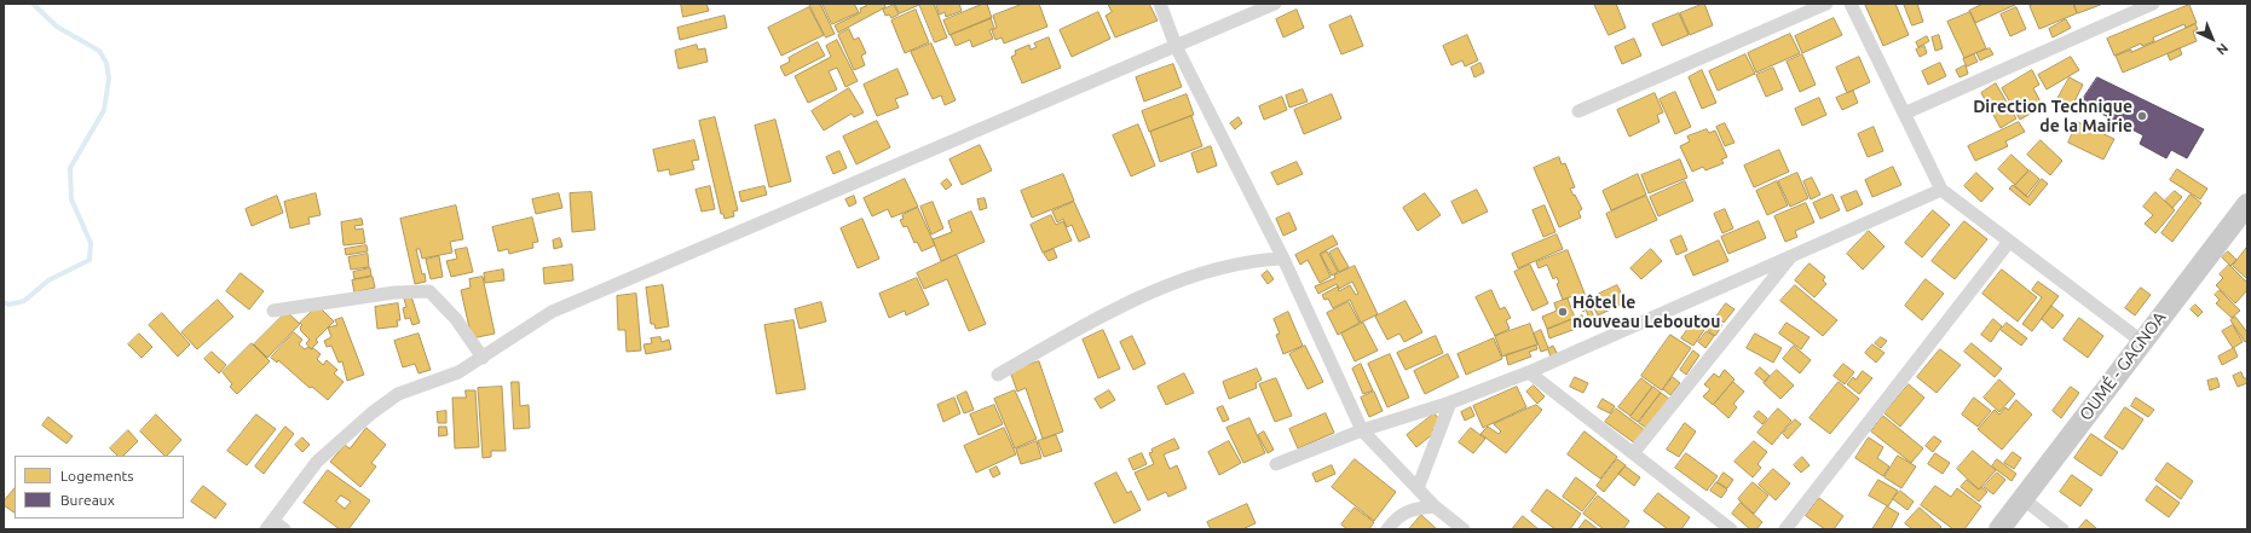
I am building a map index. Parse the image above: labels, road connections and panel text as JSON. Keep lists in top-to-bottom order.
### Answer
{
  "streets": {
    "main road": ["OUMÉ - GAGNOA"]
  },
  "places": ["Direction Technique de la Mairie", "Hôtel le nouveau Leboutou"],
  "legend": ["Logements", "Bureaux"],
  "north": "bottom right"
}
